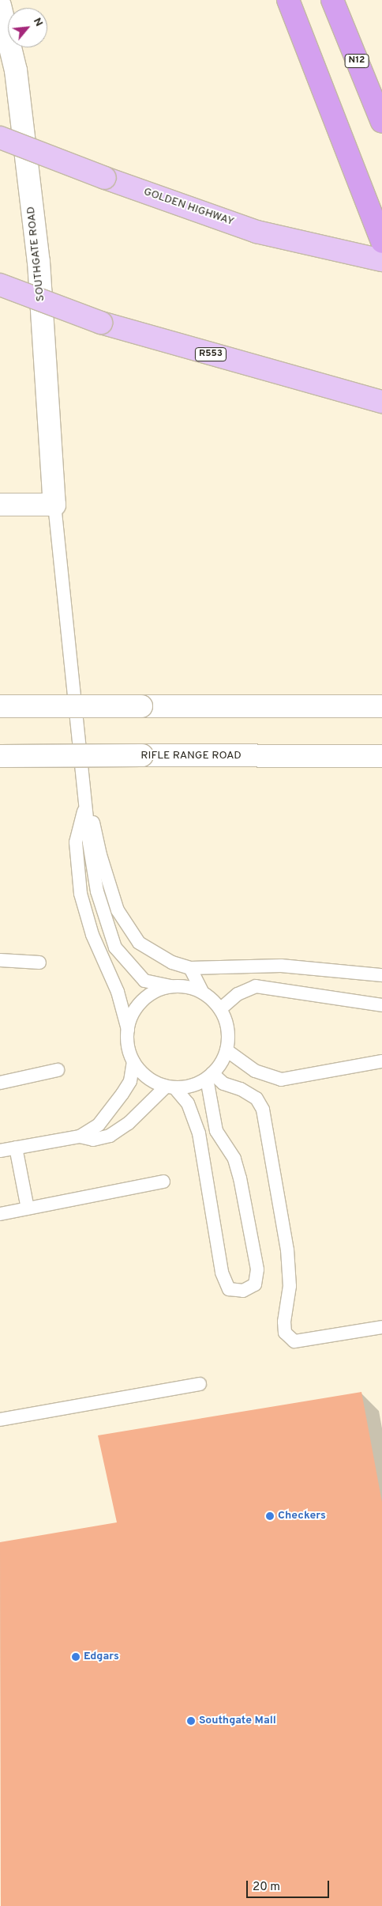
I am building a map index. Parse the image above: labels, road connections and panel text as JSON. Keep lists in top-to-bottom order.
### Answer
{
  "streets": {
    "highway": ["N12"],
    "main road": [
      "GOLDEN HIGHWAY",
      "SOUTHGATE ROAD",
      "R553",
      "RIFLE RANGE ROAD"
    ]
  },
  "places": ["Checkers", "Edgars", "Southgate Mall"],
  "scale_bar": "20 m",
  "north": "top right"
}
